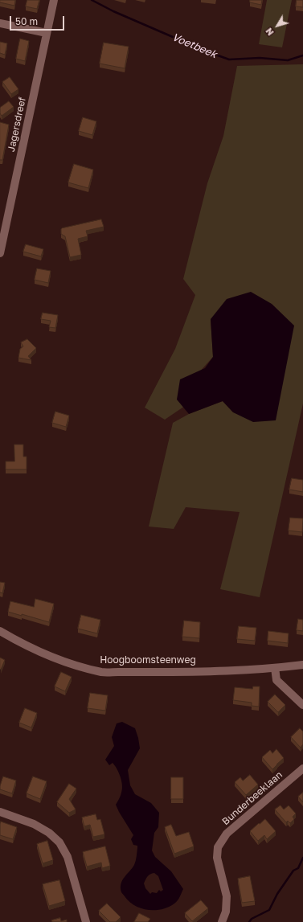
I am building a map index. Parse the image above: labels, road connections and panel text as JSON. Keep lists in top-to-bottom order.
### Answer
{
  "streets": {
    "street": ["Jagersdreef", "Hoogboomsteenweg", "Bunderbeeklaan"]
  },
  "water": ["Voetbeek"],
  "scale_bar": "50 m",
  "north": "bottom left"
}
